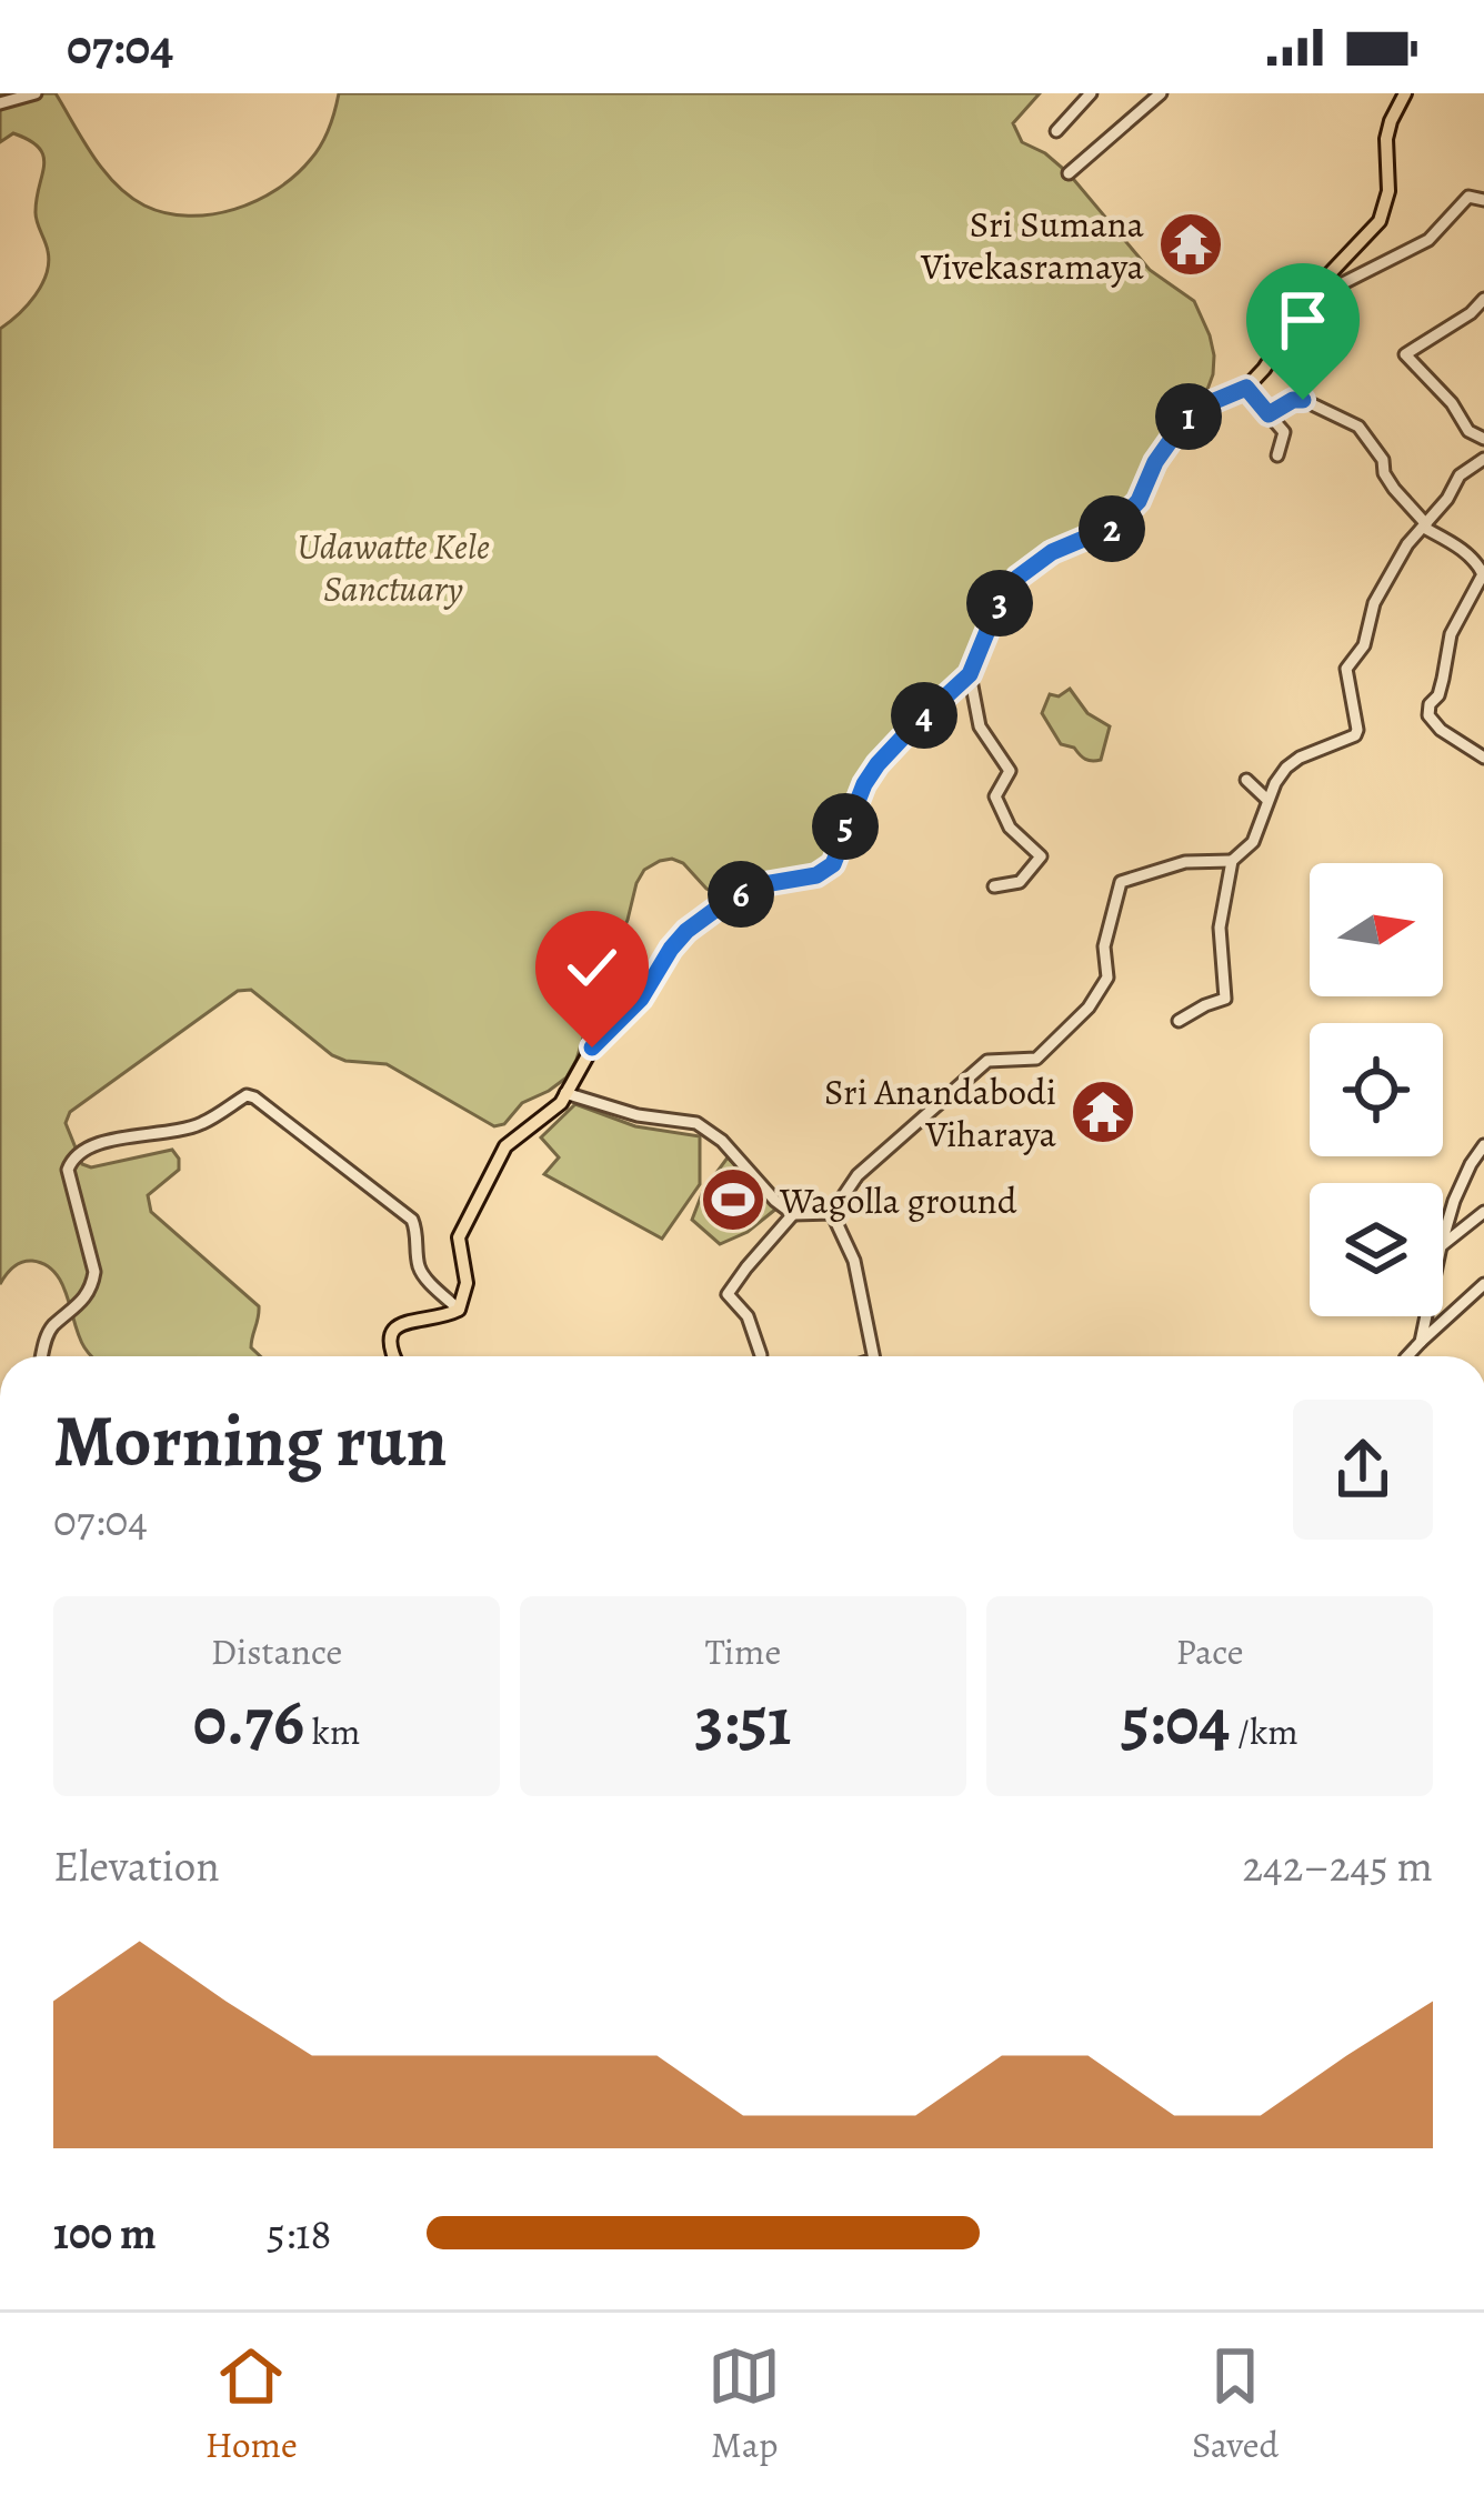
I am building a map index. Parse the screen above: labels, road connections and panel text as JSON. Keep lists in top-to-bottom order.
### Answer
{
  "parks": ["Udawatte Kele Sanctuary"],
  "places": {
    "temple": ["Sri Sumana Vivekasramaya", "Sri Anandabodi Viharaya"],
    "sports": ["Wagolla ground"]
  },
  "north": "right",
  "page": {
    "status": "07:04",
    "pins": [
      "1",
      "2",
      "3",
      "4",
      "5",
      "6"
    ],
    "heading": ["Morning run", "07:04"],
    "stats": [
      ["Distance", "0.76 km"],
      ["Time", "3:51"],
      ["Pace", "5:04 /km"]
    ],
    "chart": ["Elevation", "242–245 m"],
    "list": [
      {
        "name": "100 m",
        "note": "5:18"
      }
    ],
    "tabs": ["Home", "Map", "Saved"]
  }
}
